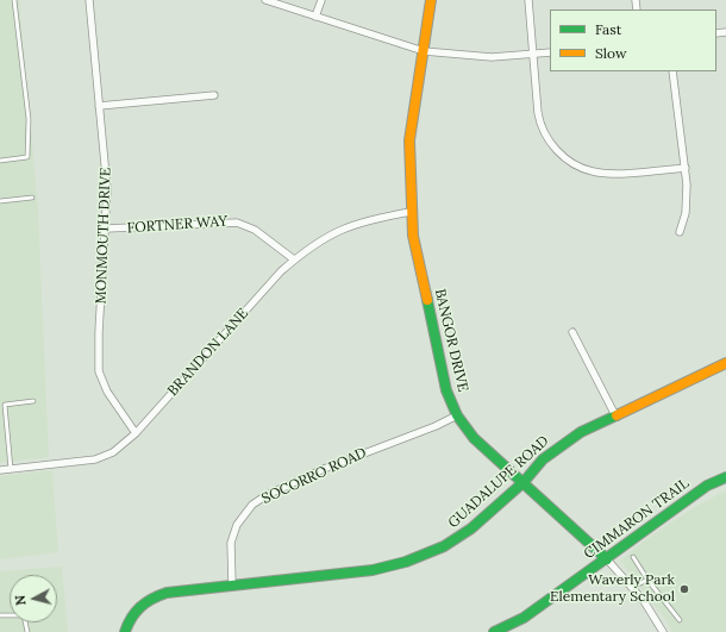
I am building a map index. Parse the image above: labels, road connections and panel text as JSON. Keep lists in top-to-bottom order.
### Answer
{
  "streets": {
    "street": [
      "FORTNER WAY",
      "MONMOUTH DRIVE",
      "BANGOR DRIVE",
      "BRANDON LANE",
      "SOCORRO ROAD",
      "GUADALUPE ROAD",
      "CIMMARON TRAIL"
    ]
  },
  "crossings": [
    ["FORTNER WAY", "MONMOUTH DRIVE"],
    ["FORTNER WAY", "BRANDON LANE"],
    ["MONMOUTH DRIVE", "BRANDON LANE"],
    ["BANGOR DRIVE", "BRANDON LANE"],
    ["BANGOR DRIVE", "SOCORRO ROAD"],
    ["BANGOR DRIVE", "GUADALUPE ROAD"],
    ["BANGOR DRIVE", "CIMMARON TRAIL"],
    ["SOCORRO ROAD", "GUADALUPE ROAD"]
  ],
  "places": ["Waverly Park Elementary School"],
  "legend": ["Fast", "Slow"],
  "north": "left"
}
